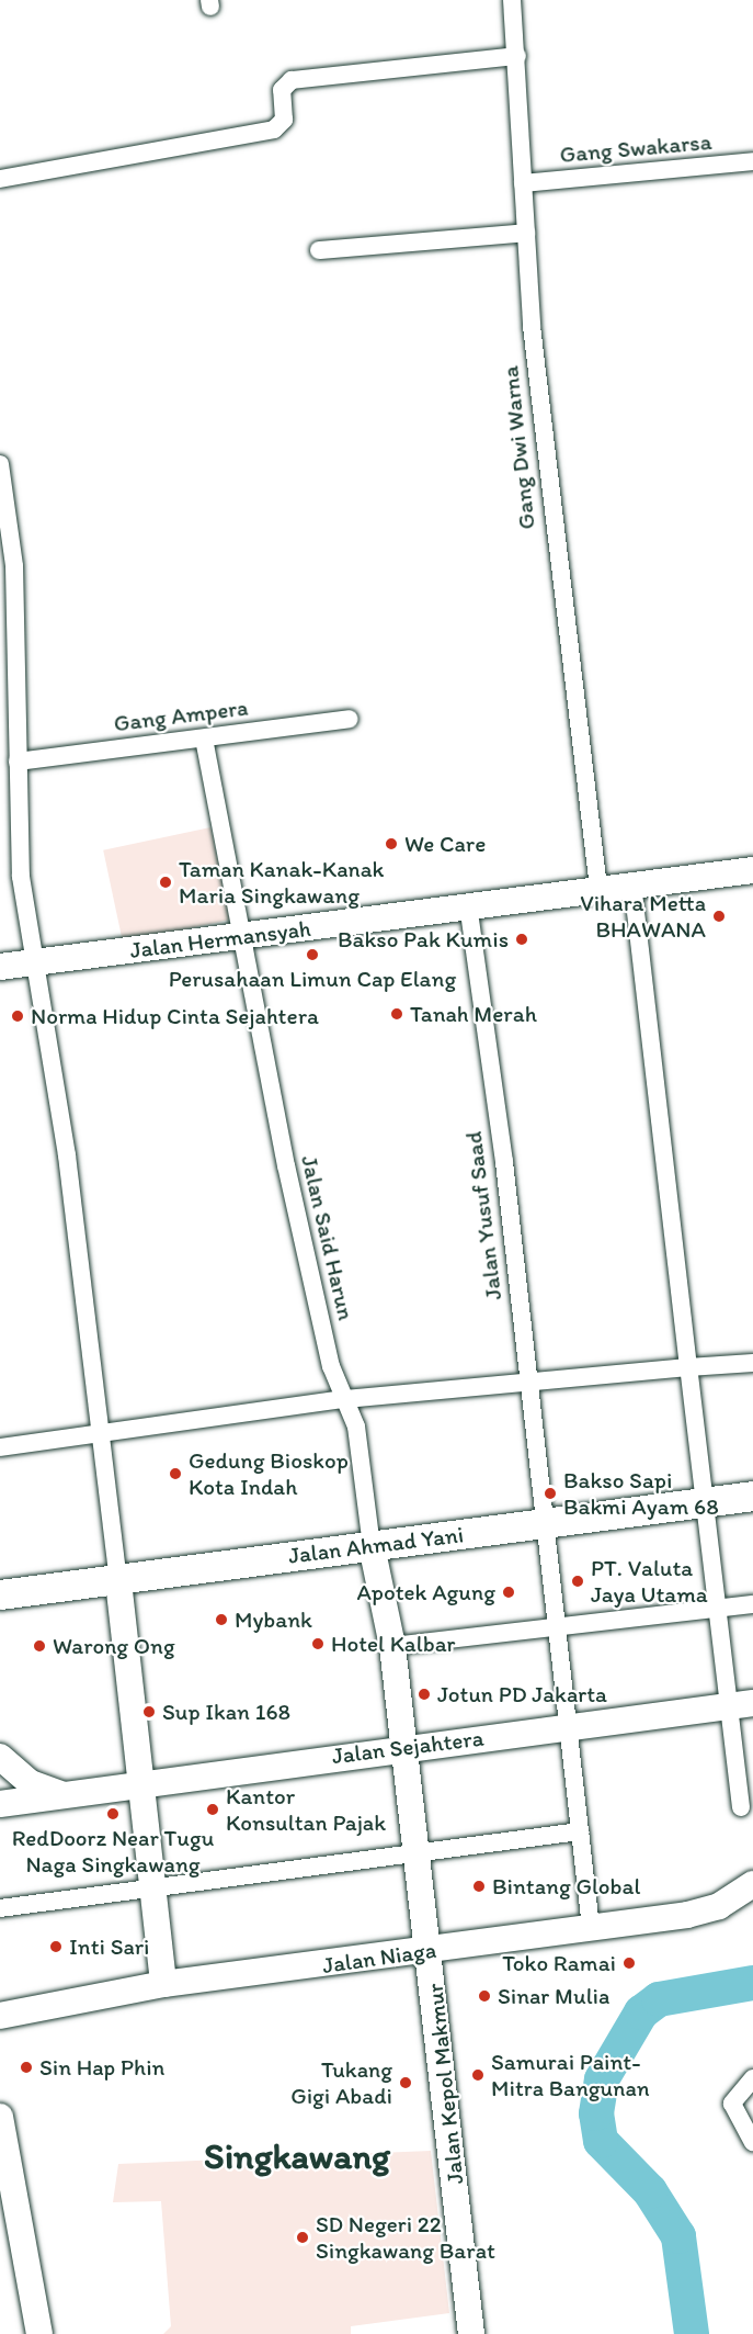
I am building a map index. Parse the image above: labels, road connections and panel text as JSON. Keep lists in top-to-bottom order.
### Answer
{
  "streets": {
    "main road": ["Jalan Ahmad Yani"],
    "street": [
      "Gang Swakarsa",
      "Gang Dwi Warna",
      "Gang Ampera",
      "Jalan Hermansyah",
      "Jalan Yusuf Saad",
      "Jalan Said Harun",
      "Jalan Sejahtera",
      "Jalan Niaga",
      "Jalan Kepol Makmur"
    ]
  },
  "crossings": [
    ["Gang Swakarsa", "Gang Dwi Warna"],
    ["Gang Dwi Warna", "Jalan Hermansyah"],
    ["Gang Ampera", "Jalan Said Harun"],
    ["Jalan Hermansyah", "Jalan Yusuf Saad"],
    ["Jalan Hermansyah", "Jalan Said Harun"],
    ["Jalan Yusuf Saad", "Jalan Ahmad Yani"],
    ["Jalan Yusuf Saad", "Jalan Sejahtera"],
    ["Jalan Yusuf Saad", "Jalan Niaga"],
    ["Jalan Said Harun", "Jalan Ahmad Yani"],
    ["Jalan Said Harun", "Jalan Kepol Makmur"],
    ["Jalan Ahmad Yani", "Jalan Kepol Makmur"],
    ["Jalan Sejahtera", "Jalan Kepol Makmur"],
    ["Jalan Niaga", "Jalan Kepol Makmur"]
  ],
  "districts": ["Singkawang"],
  "places": [
    "We Care",
    "Taman Kanak-Kanak Maria Singkawang",
    "Vihara Metta BHAWANA",
    "Bakso Pak Kumis",
    "Perusahaan Limun Cap Elang",
    "Tanah Merah",
    "Norma Hidup Cinta Sejahtera",
    "Gedung Bioskop Kota Indah",
    "Bakso Sapi Bakmi Ayam 68",
    "PT. Valuta Jaya Utama",
    "Apotek Agung",
    "Mybank",
    "Hotel Kalbar",
    "Warong Ong",
    "Jotun PD Jakarta",
    "Sup Ikan 168",
    "Kantor Konsultan Pajak",
    "RedDoorz Near Tugu Naga Singkawang",
    "Bintang Global",
    "Inti Sari",
    "Toko Ramai",
    "Sinar Mulia",
    "Sin Hap Phin",
    "Samurai Paint- Mitra Bangunan",
    "Tukang Gigi Abadi",
    "SD Negeri 22 Singkawang Barat"
  ]
}
